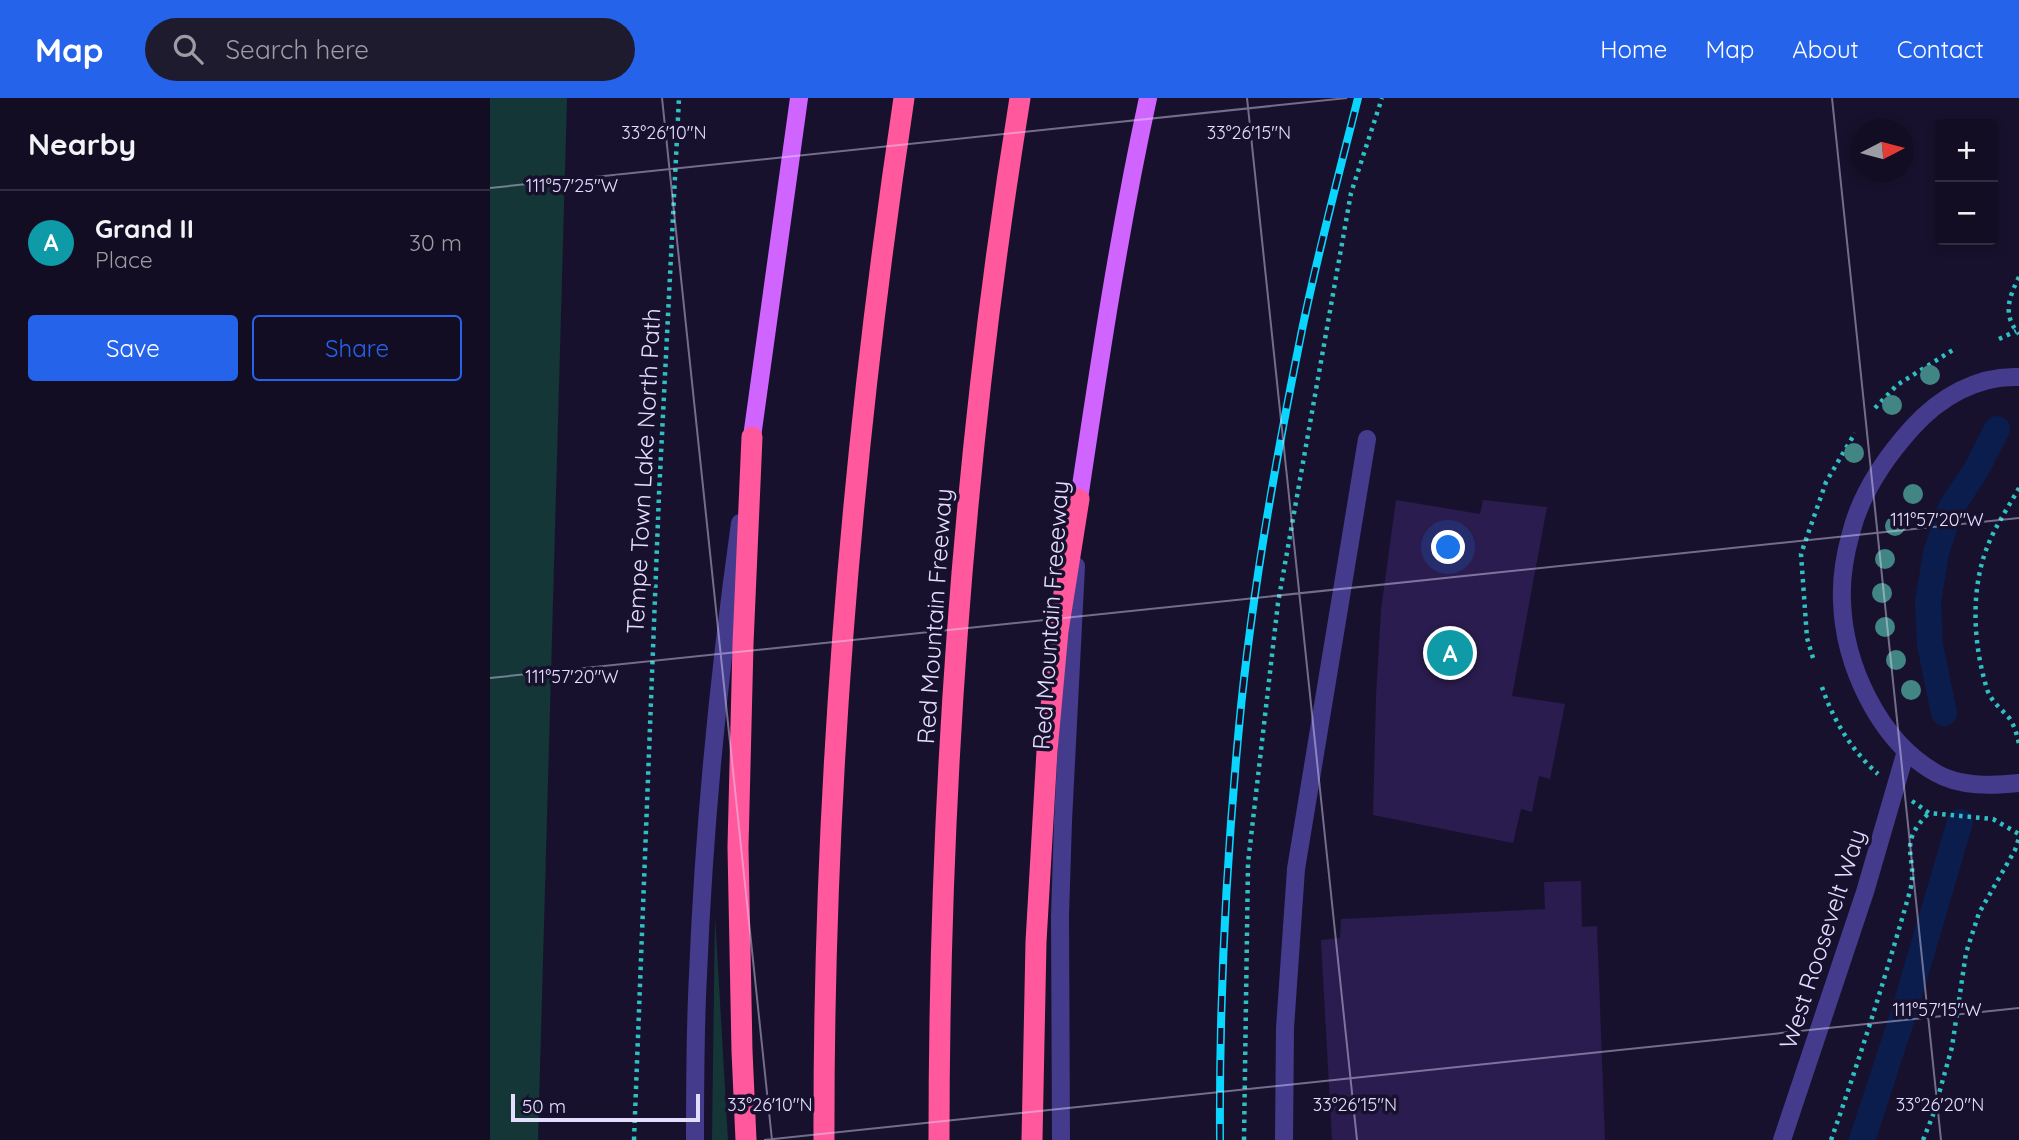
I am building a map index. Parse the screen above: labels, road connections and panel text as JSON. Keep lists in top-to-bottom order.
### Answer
{
  "streets": {
    "highway": ["Red Mountain Freeway"],
    "main road": ["Red Mountain Freeeway"],
    "street": ["West Roosevelt Way"],
    "path": ["Tempe Town Lake North Path"]
  },
  "scale_bar": "50 m",
  "north": "right",
  "page": {
    "header": "Map",
    "search": "Search here",
    "nav": [
      "Home",
      "Map",
      "About",
      "Contact"
    ],
    "heading": "Nearby",
    "map_buttons": ["+", "−"],
    "list": [
      {
        "mark": "A",
        "name": "Grand II",
        "note": "Place",
        "value": "30 m"
      }
    ],
    "buttons": ["Save", "Share"],
    "pins": "A",
    "scale": "50 m"
  },
  "coordinates": [
    "33°26'10\"N",
    "33°26'15\"N",
    "111°57'25\"W",
    "111°57'20\"W",
    "111°57'15\"W",
    "33°26'20\"N"
  ]
}
